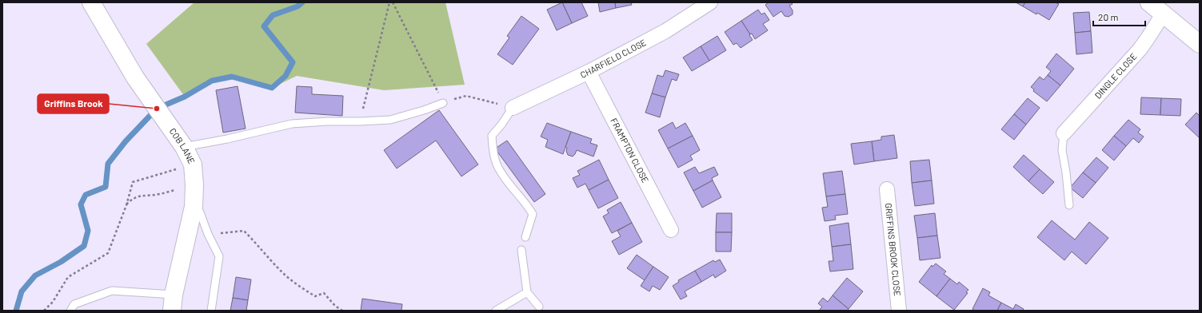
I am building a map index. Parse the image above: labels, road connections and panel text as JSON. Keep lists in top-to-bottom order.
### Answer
{
  "streets": {
    "street": [
      "CHARFIELD CLOSE",
      "DINGLE CLOSE",
      "COB LANE",
      "FRAMPTON CLOSE",
      "GRIFFINS BROOK CLOSE"
    ]
  },
  "crossings": [
    ["CHARFIELD CLOSE", "FRAMPTON CLOSE"]
  ],
  "places": ["Griffins Brook"],
  "scale_bar": "20 m"
}
